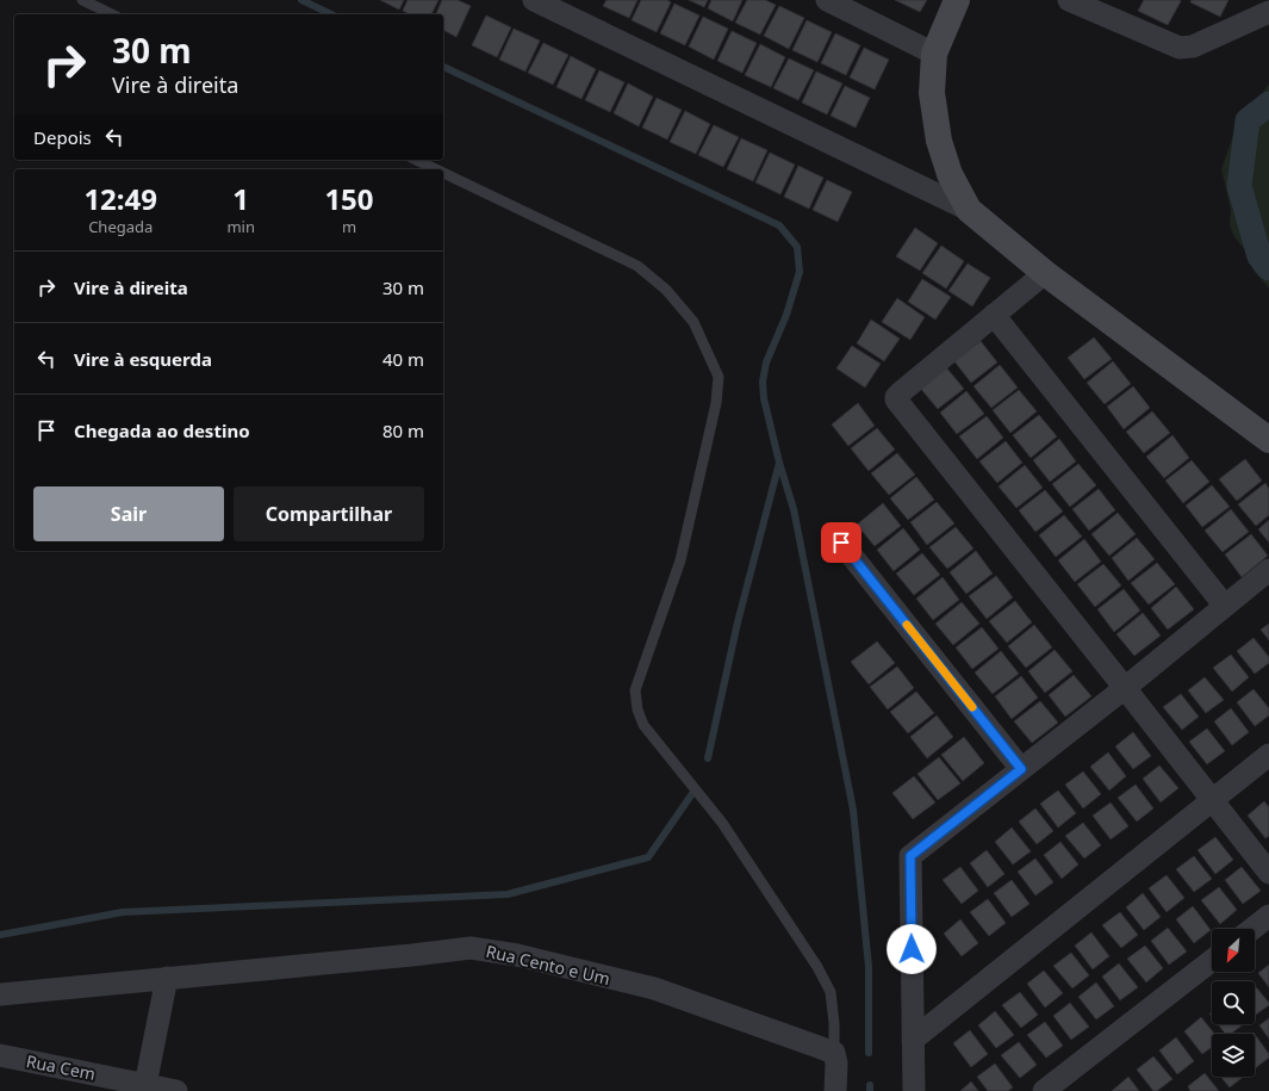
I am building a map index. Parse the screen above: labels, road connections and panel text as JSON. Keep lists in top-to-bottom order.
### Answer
{
  "streets": {
    "street": ["Rua Cento e Um", "Rua Cem"]
  },
  "north": "bottom left",
  "page": {
    "turn": ["30 m", "Vire à direita"],
    "then": "Depois",
    "eta": [
      "12:49",
      "Chegada",
      "1",
      "min",
      "150",
      "m"
    ],
    "list": [
      {
        "name": "Vire à direita",
        "value": "30 m"
      },
      {
        "name": "Vire à esquerda",
        "value": "40 m"
      },
      {
        "name": "Chegada ao destino",
        "value": "80 m"
      }
    ],
    "buttons": ["Sair", "Compartilhar"]
  }
}
